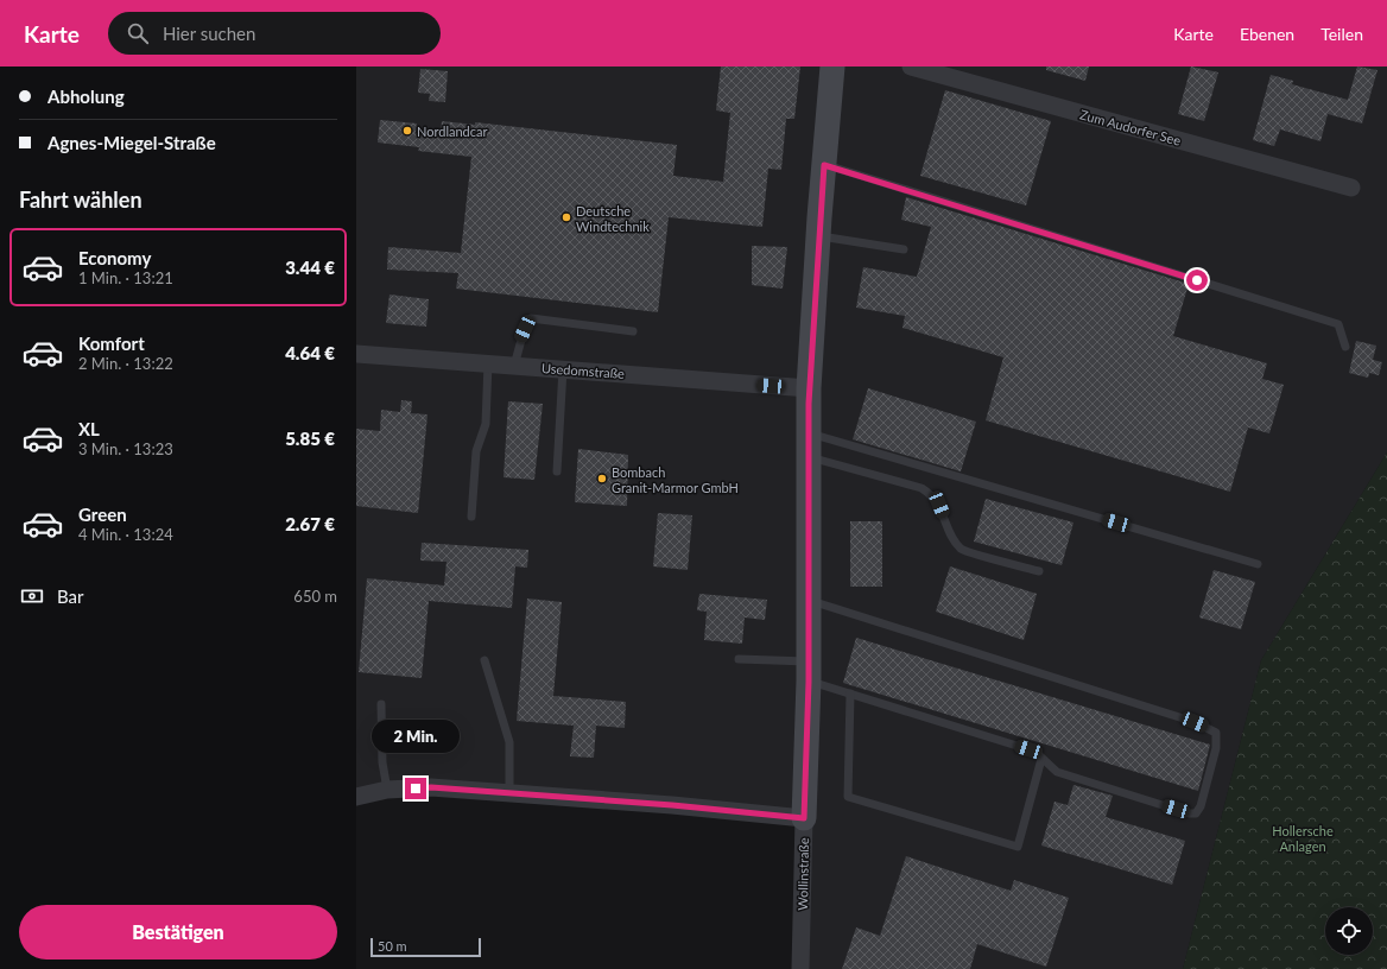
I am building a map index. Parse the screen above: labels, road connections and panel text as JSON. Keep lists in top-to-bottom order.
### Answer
{
  "streets": {
    "street": ["Zum Audorfer See", "Usedomstraße", "Wollinstraße"]
  },
  "crossings": [
    ["Usedomstraße", "Wollinstraße"]
  ],
  "parks": ["Hollersche Anlagen"],
  "places": ["Nordlandcar", "Deutsche Windtechnik", "Bombach Granit-Marmor GmbH"],
  "scale_bar": "50 m",
  "page": {
    "header": "Karte",
    "search": "Hier suchen",
    "nav": ["Karte", "Ebenen", "Teilen"],
    "banner": ["Abholung", "Agnes-Miegel-Straße"],
    "heading": "Fahrt wählen",
    "list": [
      {
        "name": "Economy",
        "note": "1 Min. · 13:21",
        "value": "3.44 €"
      },
      {
        "name": "Komfort",
        "note": "2 Min. · 13:22",
        "value": "4.64 €"
      },
      {
        "name": "XL",
        "note": "3 Min. · 13:23",
        "value": "5.85 €"
      },
      {
        "name": "Green",
        "note": "4 Min. · 13:24",
        "value": "2.67 €"
      }
    ],
    "pay": ["Bar", "650 m"],
    "bubble": "2 Min.",
    "buttons": "Bestätigen",
    "scale": "50 m"
  }
}
